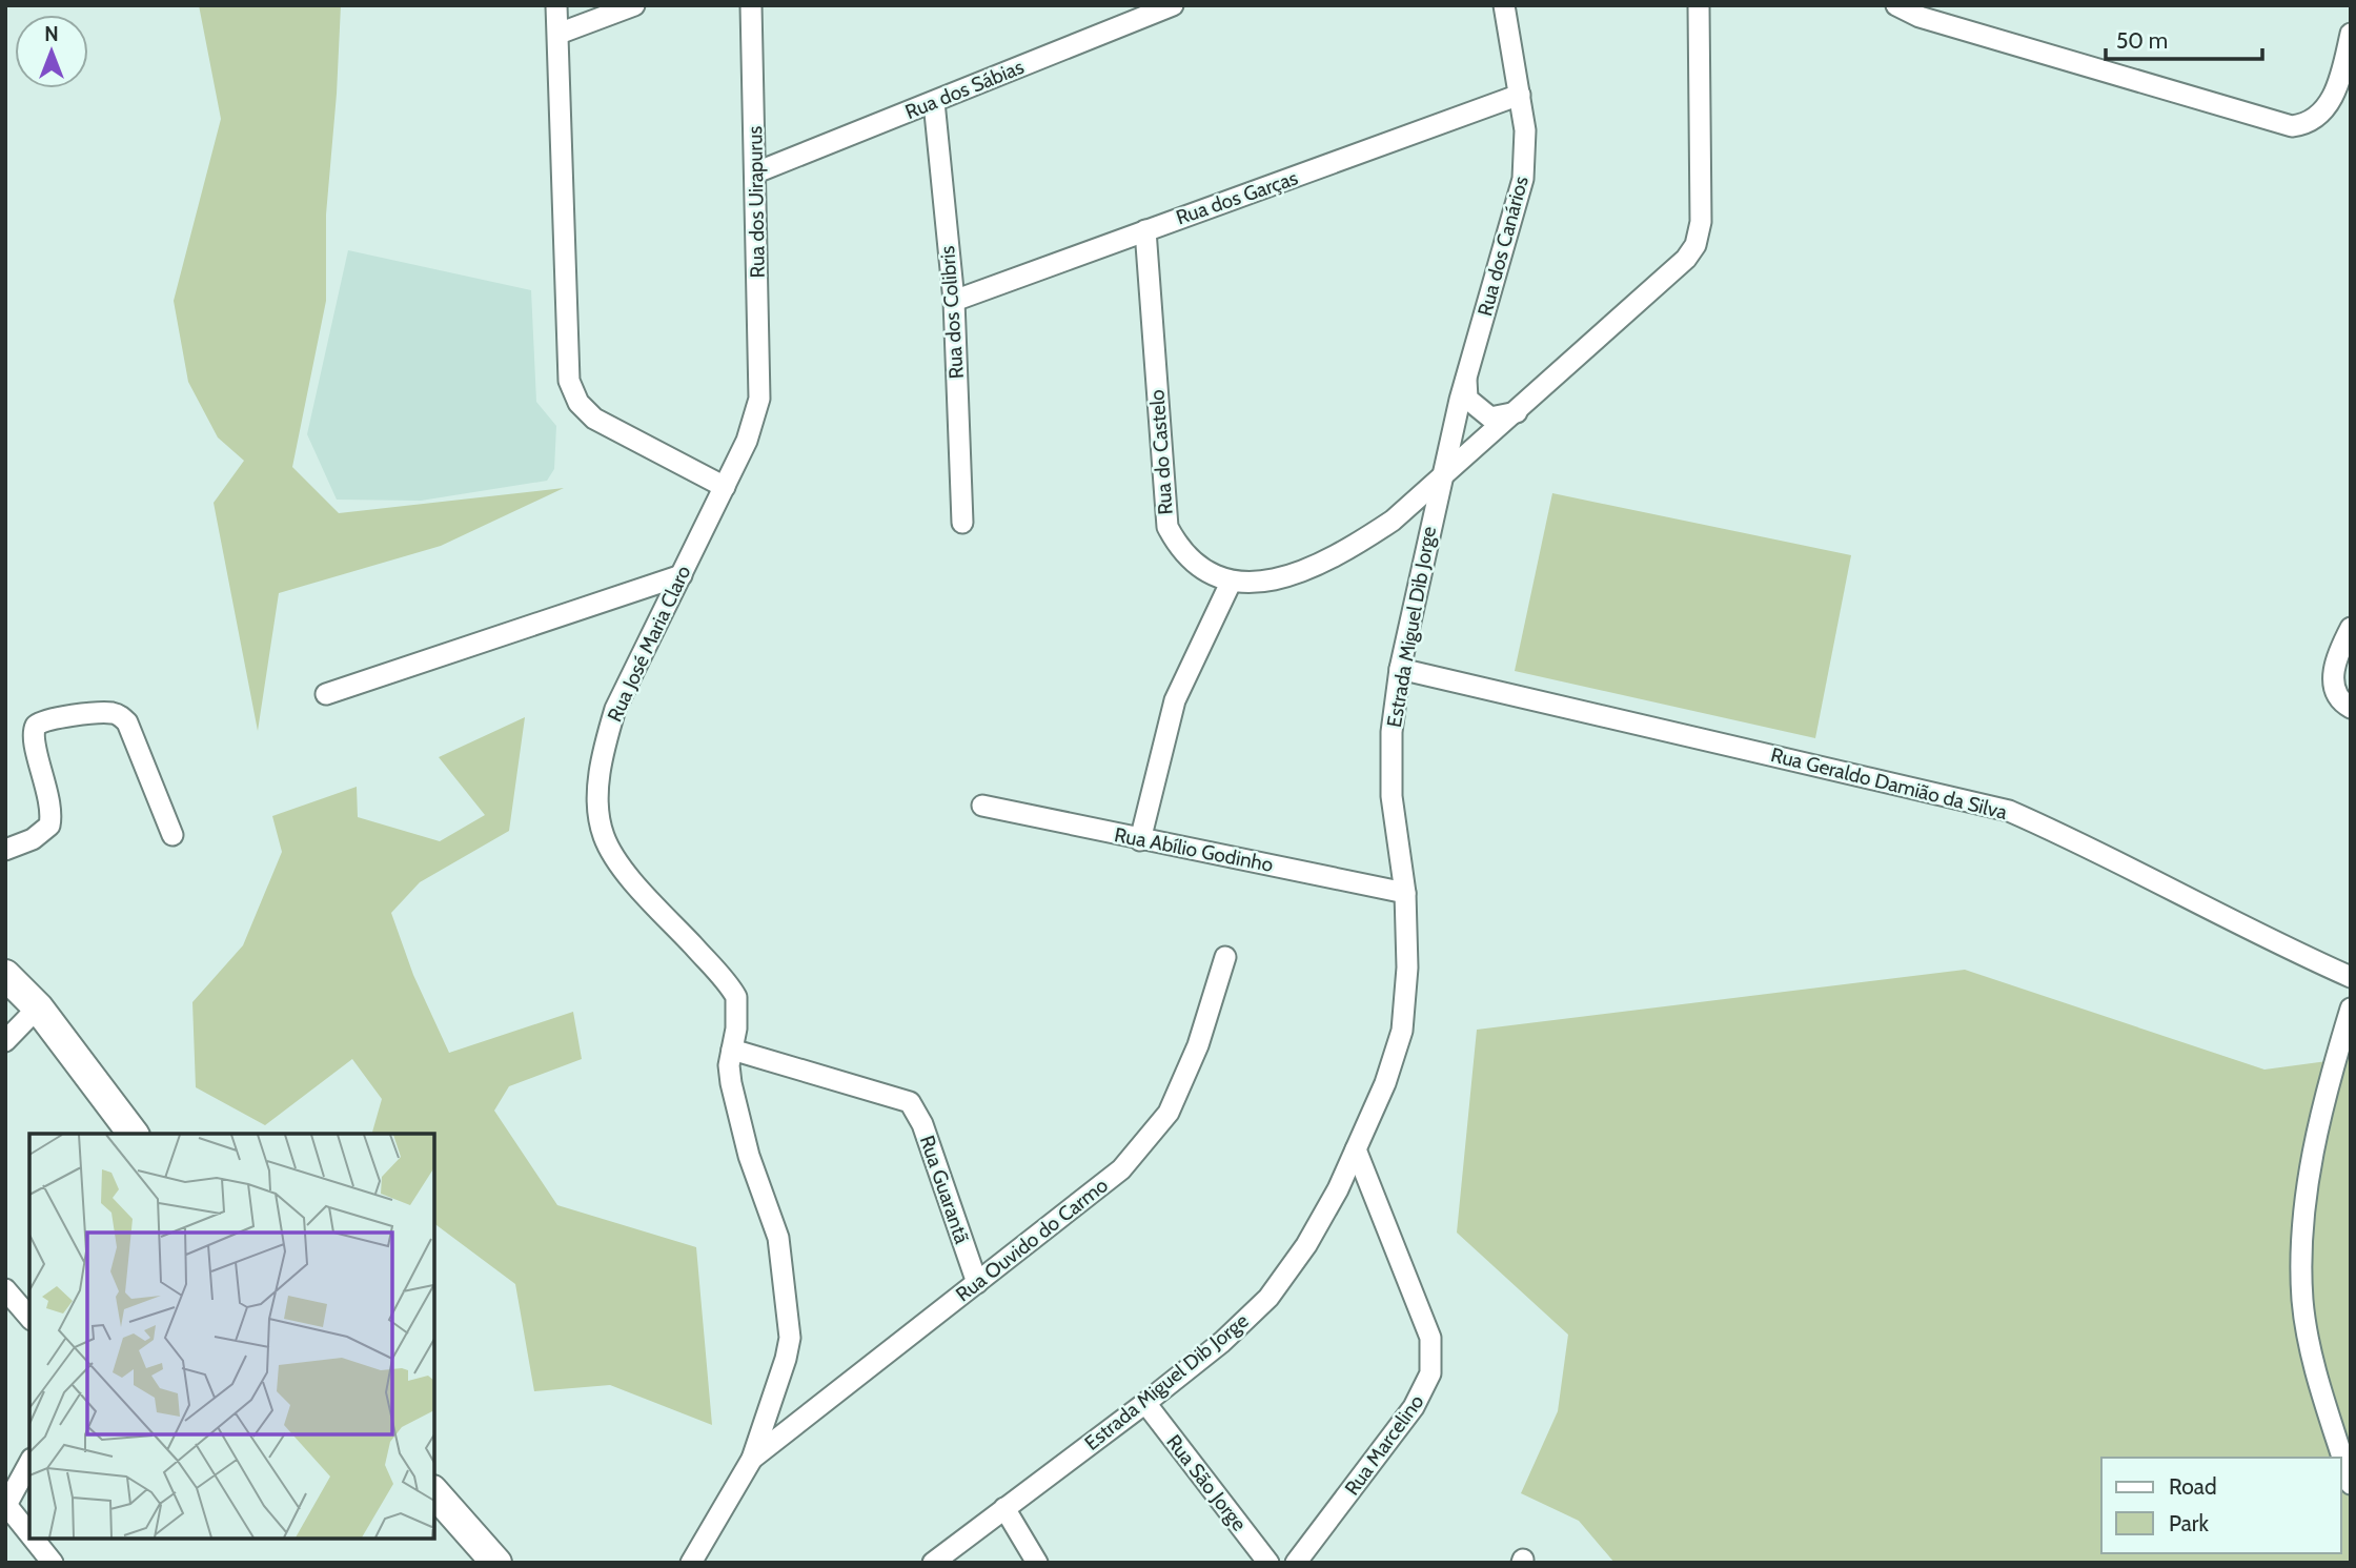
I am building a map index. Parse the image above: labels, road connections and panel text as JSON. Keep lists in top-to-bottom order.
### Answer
{
  "streets": {
    "street": [
      "Rua dos Sábias",
      "Rua dos Garças",
      "Rua dos Uirapurus",
      "Rua dos Canários",
      "Rua dos Colibris",
      "Rua do Castelo",
      "Estrada Miguel Dib Jorge",
      "Rua José Maria Claro",
      "Rua Geraldo Damião da Silva",
      "Rua Abílio Godinho",
      "Rua Guarantã",
      "Rua Ouvido do Carmo",
      "Rua Marcelino",
      "Rua São Jorge"
    ]
  },
  "crossings": [
    ["Rua dos Sábias", "Rua dos Uirapurus"],
    ["Rua dos Sábias", "Rua dos Colibris"],
    ["Rua dos Garças", "Rua dos Canários"],
    ["Rua dos Garças", "Rua dos Colibris"],
    ["Rua dos Garças", "Rua do Castelo"],
    ["Rua dos Uirapurus", "Rua José Maria Claro"],
    ["Rua dos Canários", "Estrada Miguel Dib Jorge"],
    ["Estrada Miguel Dib Jorge", "Rua Geraldo Damião da Silva"],
    ["Estrada Miguel Dib Jorge", "Rua Abílio Godinho"],
    ["Estrada Miguel Dib Jorge", "Rua Marcelino"],
    ["Estrada Miguel Dib Jorge", "Rua São Jorge"],
    ["Rua José Maria Claro", "Rua Guarantã"],
    ["Rua José Maria Claro", "Rua Ouvido do Carmo"],
    ["Rua Guarantã", "Rua Ouvido do Carmo"]
  ],
  "legend": ["Road", "Park"],
  "scale_bar": "50 m",
  "north": "top"
}
